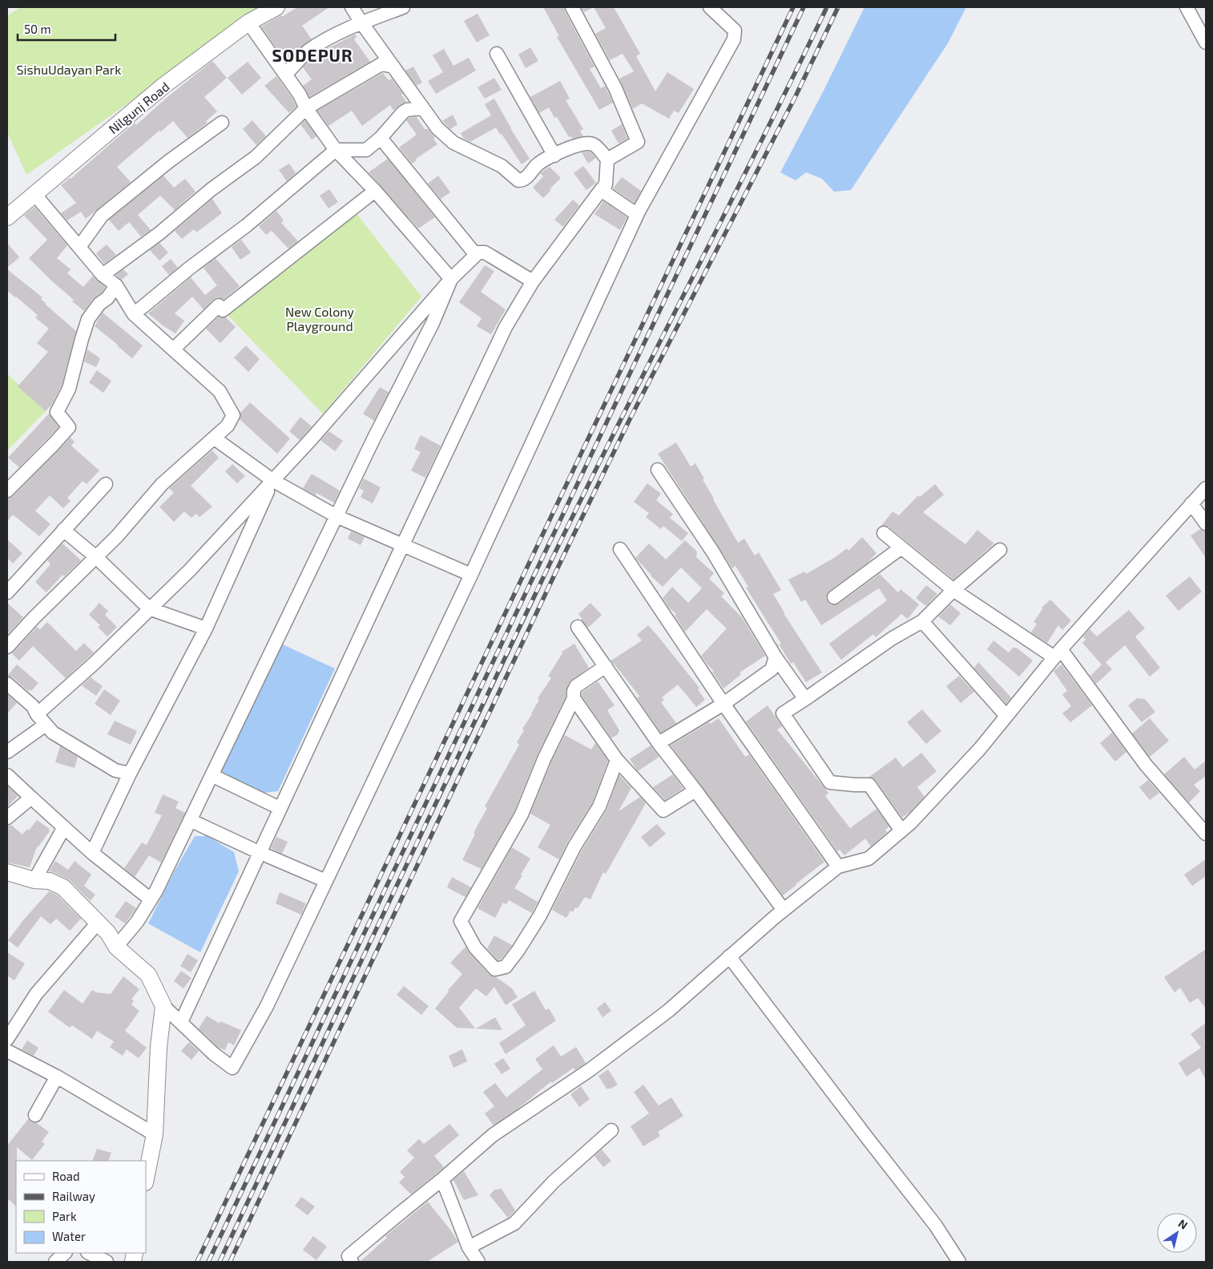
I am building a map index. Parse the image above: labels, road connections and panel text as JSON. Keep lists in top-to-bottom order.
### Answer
{
  "streets": {
    "street": ["Nilgunj Road"]
  },
  "districts": ["SODEPUR"],
  "parks": ["SishuUdayan Park", "New Colony Playground"],
  "legend": [
    "Road",
    "Railway",
    "Park",
    "Water"
  ],
  "scale_bar": "50 m",
  "north": "top right"
}
